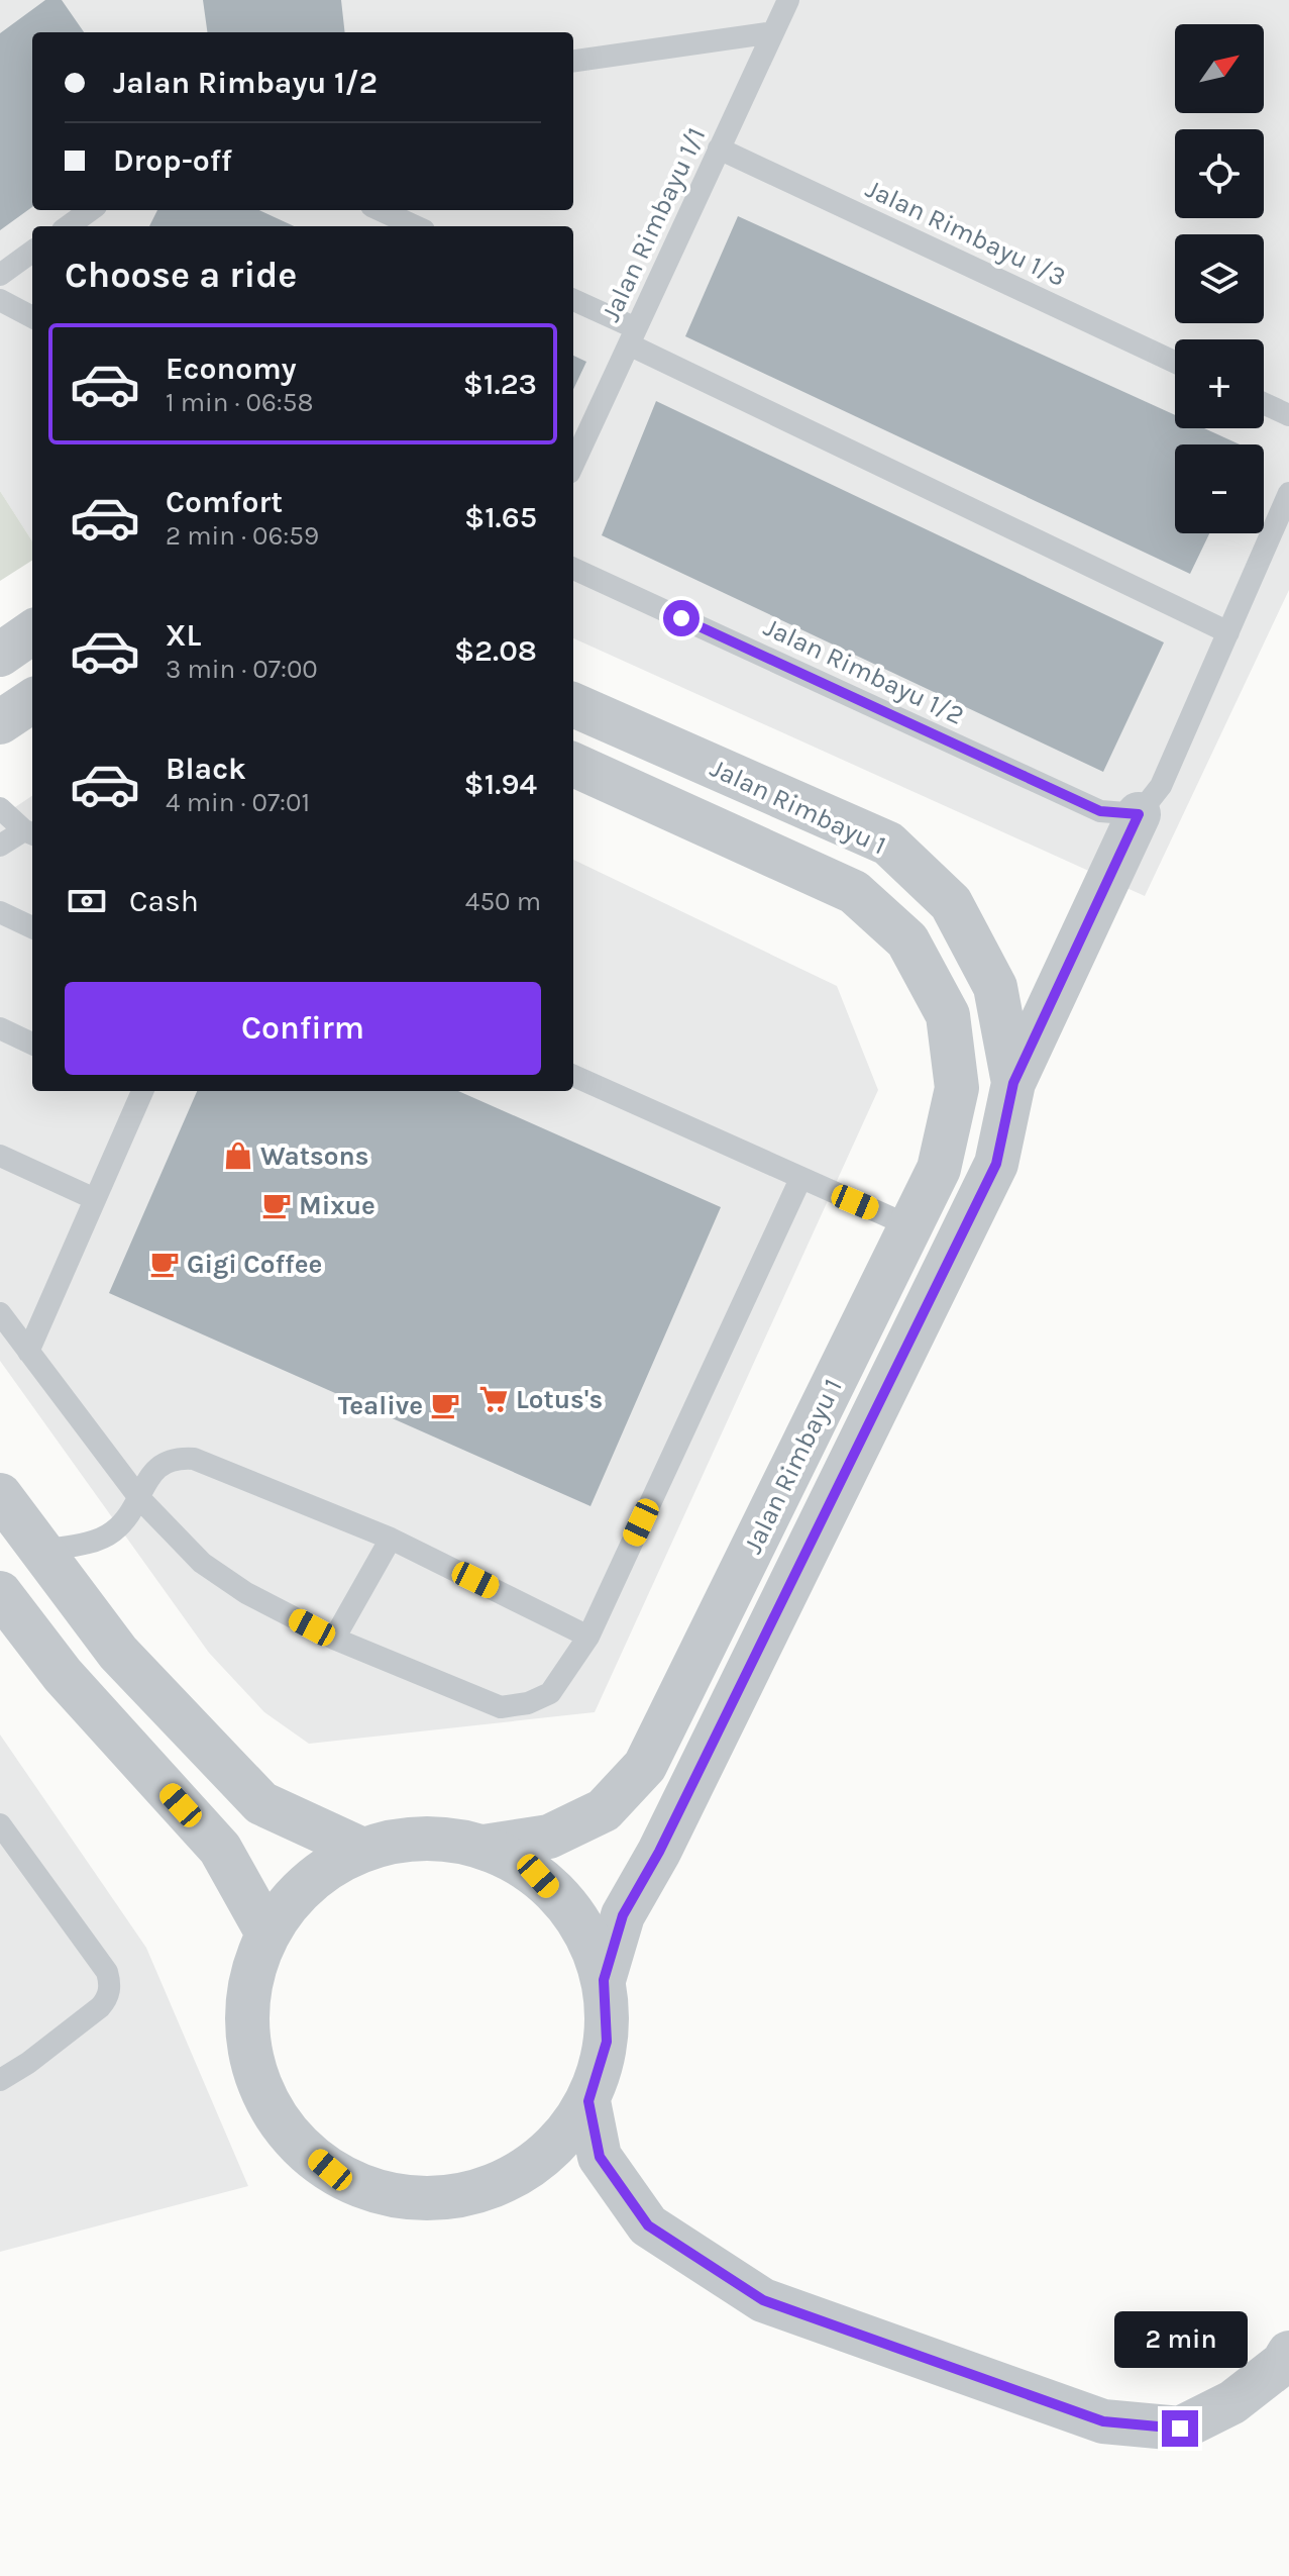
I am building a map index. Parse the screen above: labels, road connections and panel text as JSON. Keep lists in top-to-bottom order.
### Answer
{
  "streets": {
    "street": ["Jalan Rimbayu 1"],
    "lane": ["Jalan Rimbayu 1/1", "Jalan Rimbayu 1/3", "Jalan Rimbayu 1/2"]
  },
  "crossings": [
    ["Jalan Rimbayu 1/1", "Jalan Rimbayu 1/3"]
  ],
  "places": {
    "shop": ["Watsons"],
    "cafe": ["Mixue", "Gigi Coffee", "Tealive"],
    "supermarket": ["Lotus's"]
  },
  "north": "top right",
  "page": {
    "map_buttons": ["+", "−"],
    "banner": ["Jalan Rimbayu 1/2", "Drop-off"],
    "heading": "Choose a ride",
    "list": [
      {
        "name": "Economy",
        "note": "1 min · 06:58",
        "value": "$1.23"
      },
      {
        "name": "Comfort",
        "note": "2 min · 06:59",
        "value": "$1.65"
      },
      {
        "name": "XL",
        "note": "3 min · 07:00",
        "value": "$2.08"
      },
      {
        "name": "Black",
        "note": "4 min · 07:01",
        "value": "$1.94"
      }
    ],
    "pay": ["Cash", "450 m"],
    "buttons": "Confirm",
    "bubble": "2 min"
  }
}
